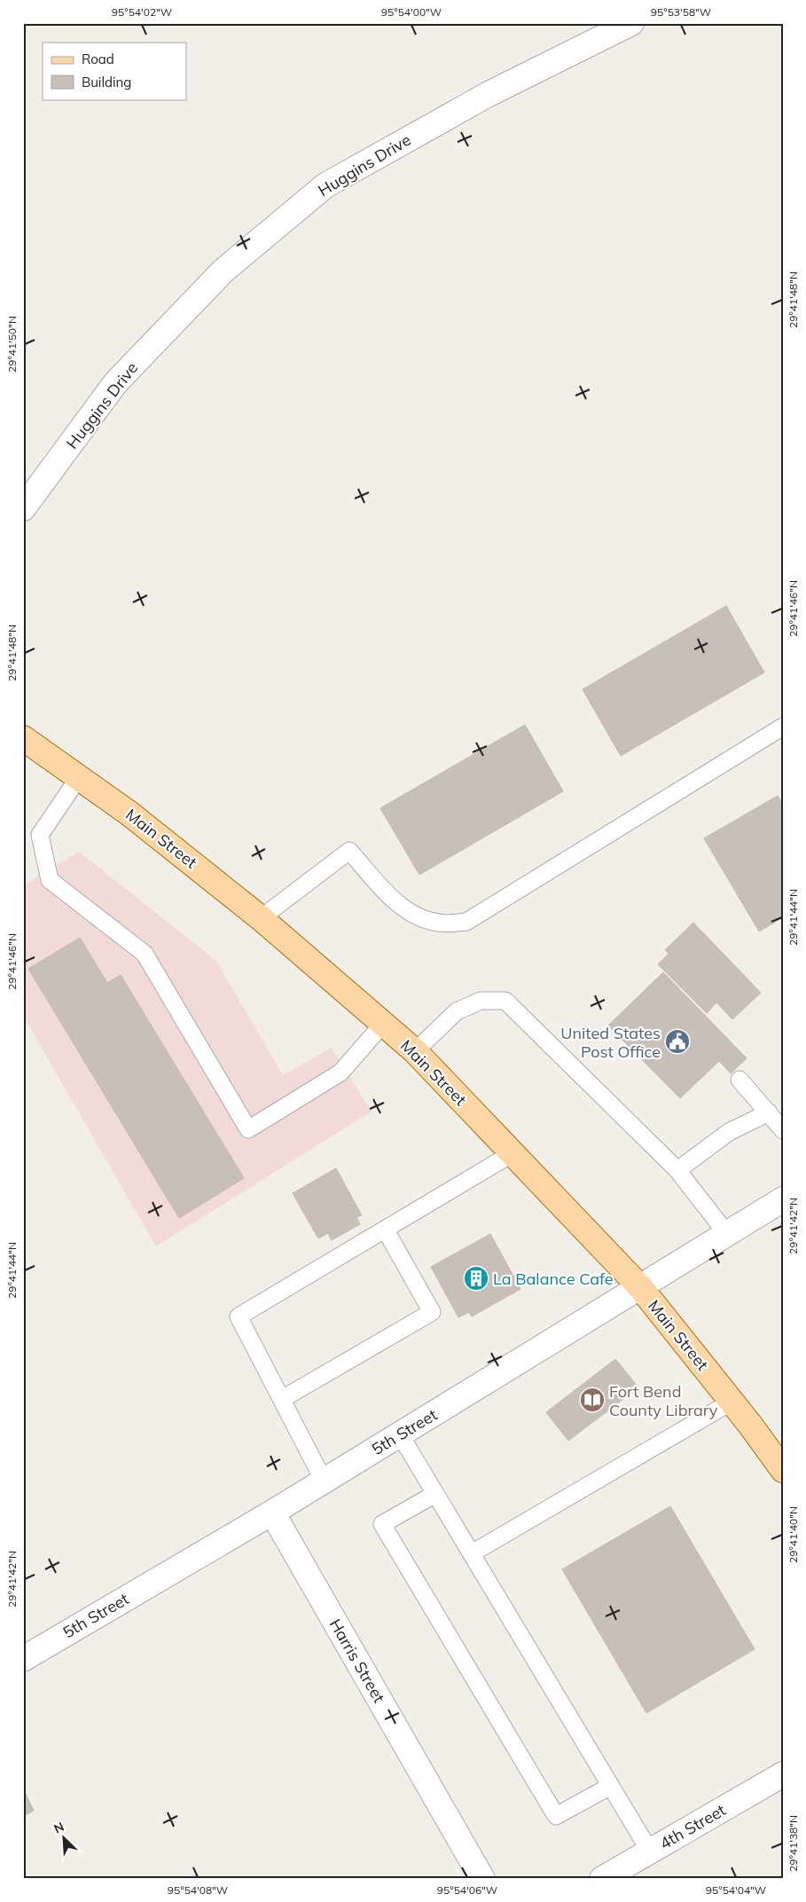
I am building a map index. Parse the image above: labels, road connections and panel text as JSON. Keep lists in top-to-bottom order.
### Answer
{
  "streets": {
    "main road": ["Main Street"],
    "street": [
      "Huggins Drive",
      "5th Street",
      "Harris Street",
      "4th Street"
    ]
  },
  "crossings": [
    ["Main Street", "5th Street"],
    ["5th Street", "Harris Street"]
  ],
  "places": {
    "public building": ["United States Post Office"],
    "building": ["La Balance Cafe"],
    "library": ["Fort Bend County Library"]
  },
  "legend": ["Road", "Building"],
  "north": "top left",
  "coordinates": [
    "95°54'02\"W",
    "95°54'00\"W",
    "95°53'58\"W",
    "29°41'48\"N",
    "29°41'50\"N",
    "29°41'46\"N",
    "29°41'44\"N",
    "29°41'42\"N",
    "29°41'40\"N",
    "29°41'38\"N",
    "95°54'08\"W",
    "95°54'06\"W",
    "95°54'04\"W"
  ]
}
